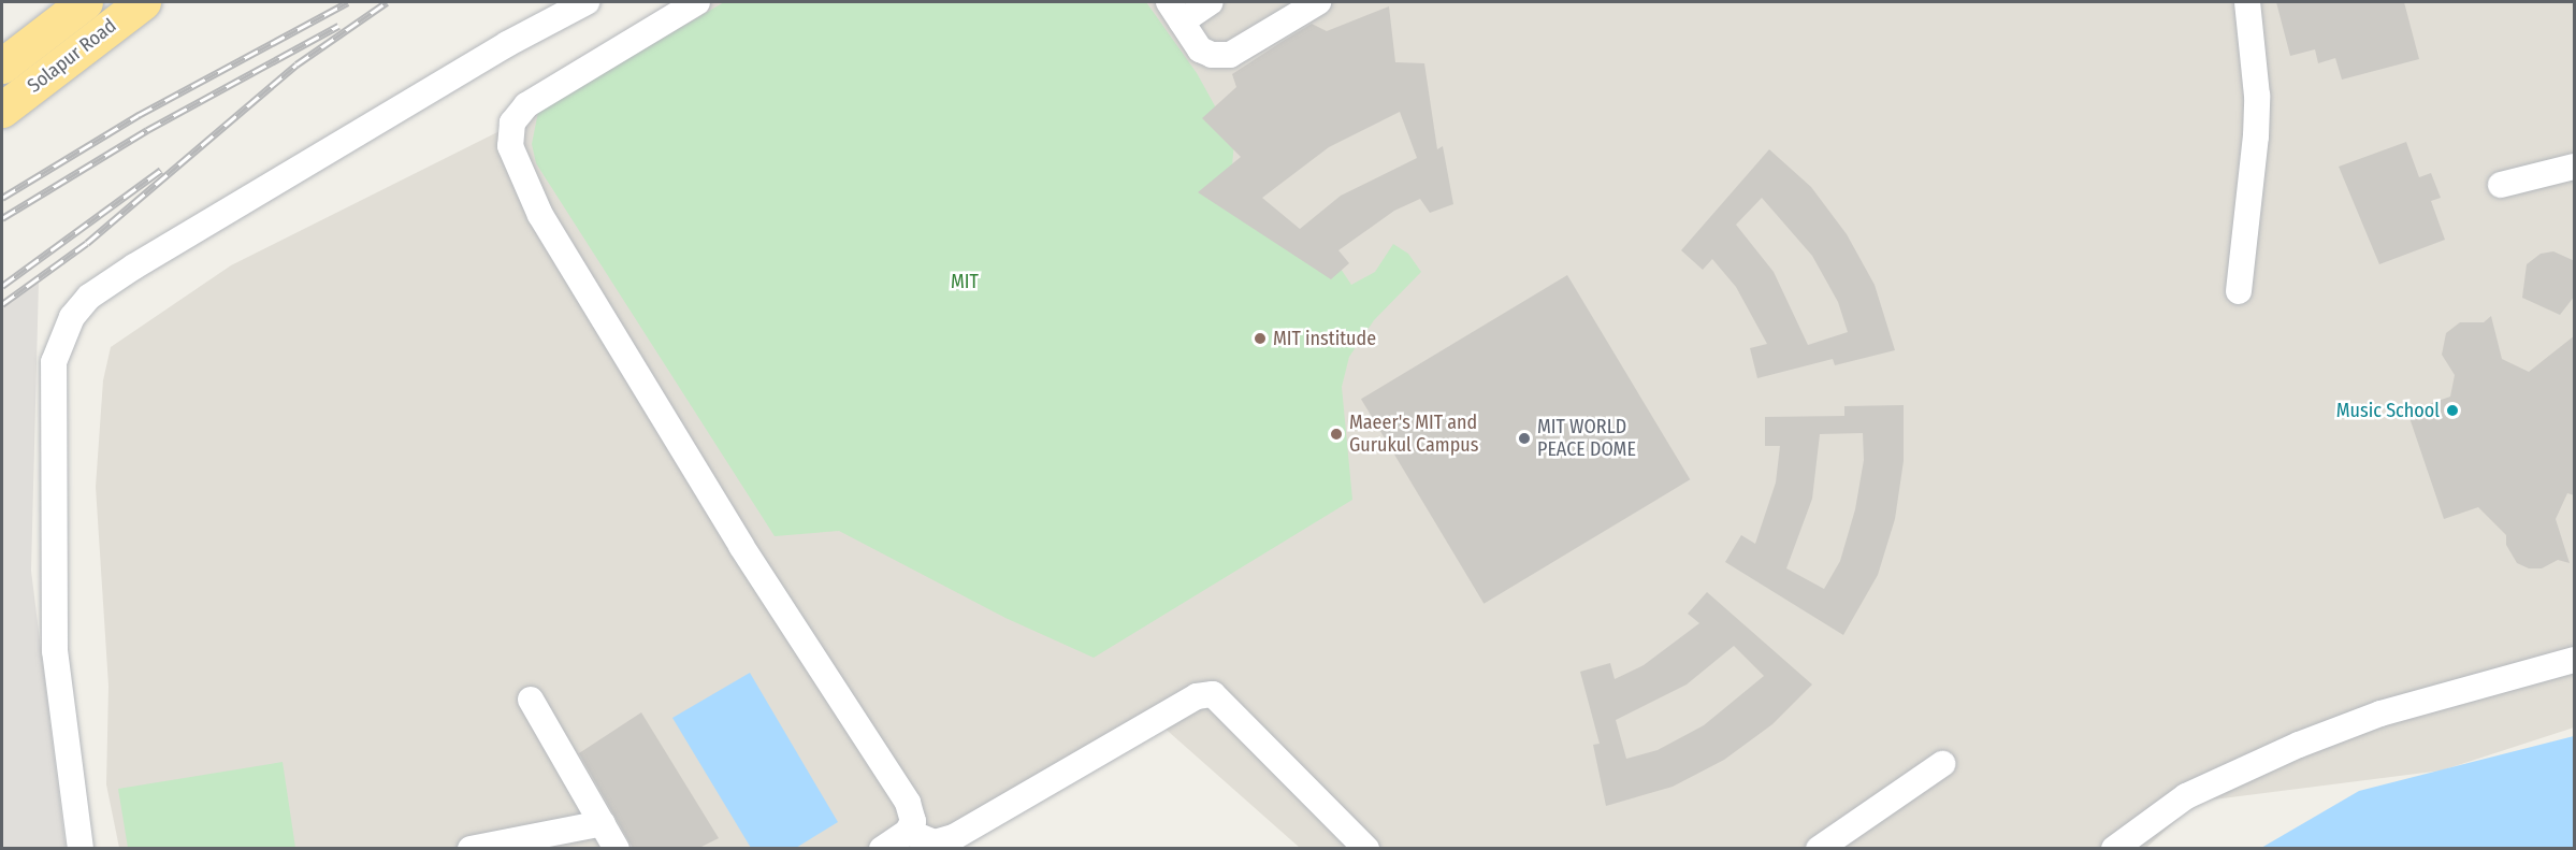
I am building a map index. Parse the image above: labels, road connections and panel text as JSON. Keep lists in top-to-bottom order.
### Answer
{
  "streets": {
    "highway": ["Solapur Road"]
  },
  "parks": ["MIT"],
  "places": [
    "MIT institude",
    "Music School",
    "Maeer's MIT and Gurukul Campus",
    "MIT WORLD PEACE DOME"
  ]
}
